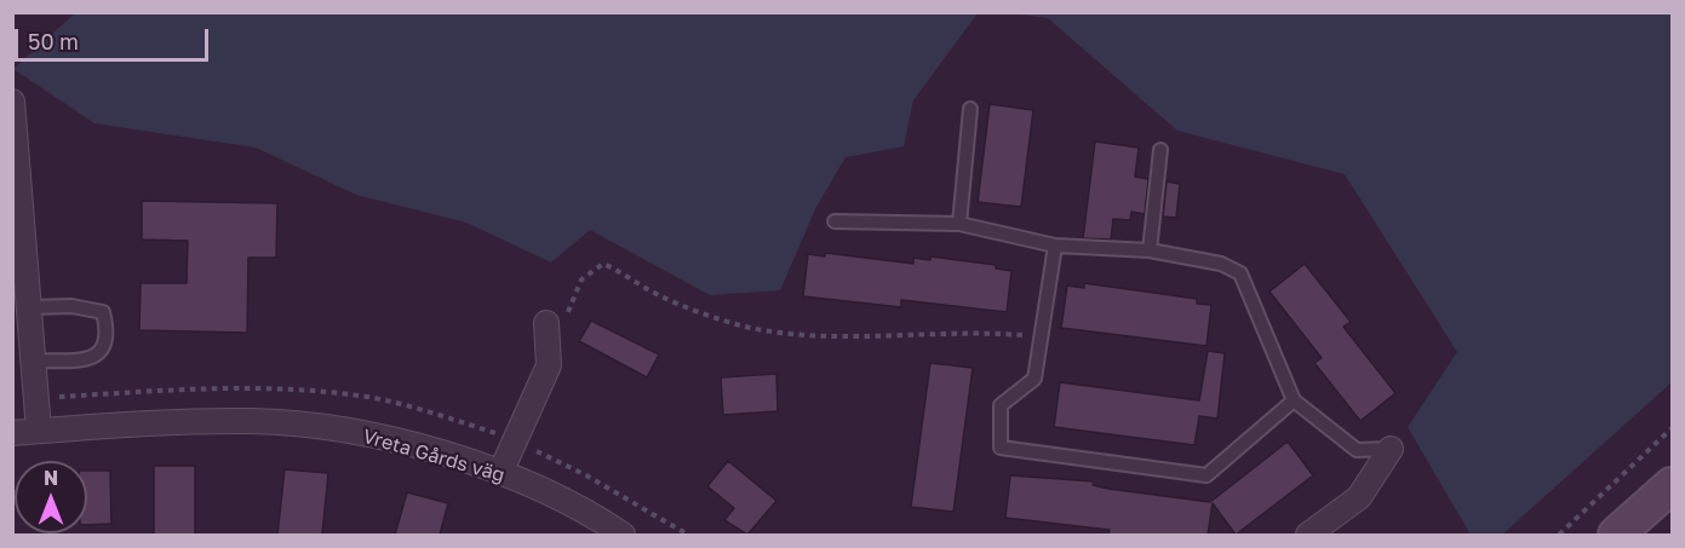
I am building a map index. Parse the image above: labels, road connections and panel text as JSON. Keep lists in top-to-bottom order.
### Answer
{
  "streets": {
    "street": ["Vreta Gårds väg"]
  },
  "scale_bar": "50 m",
  "north": "top"
}
